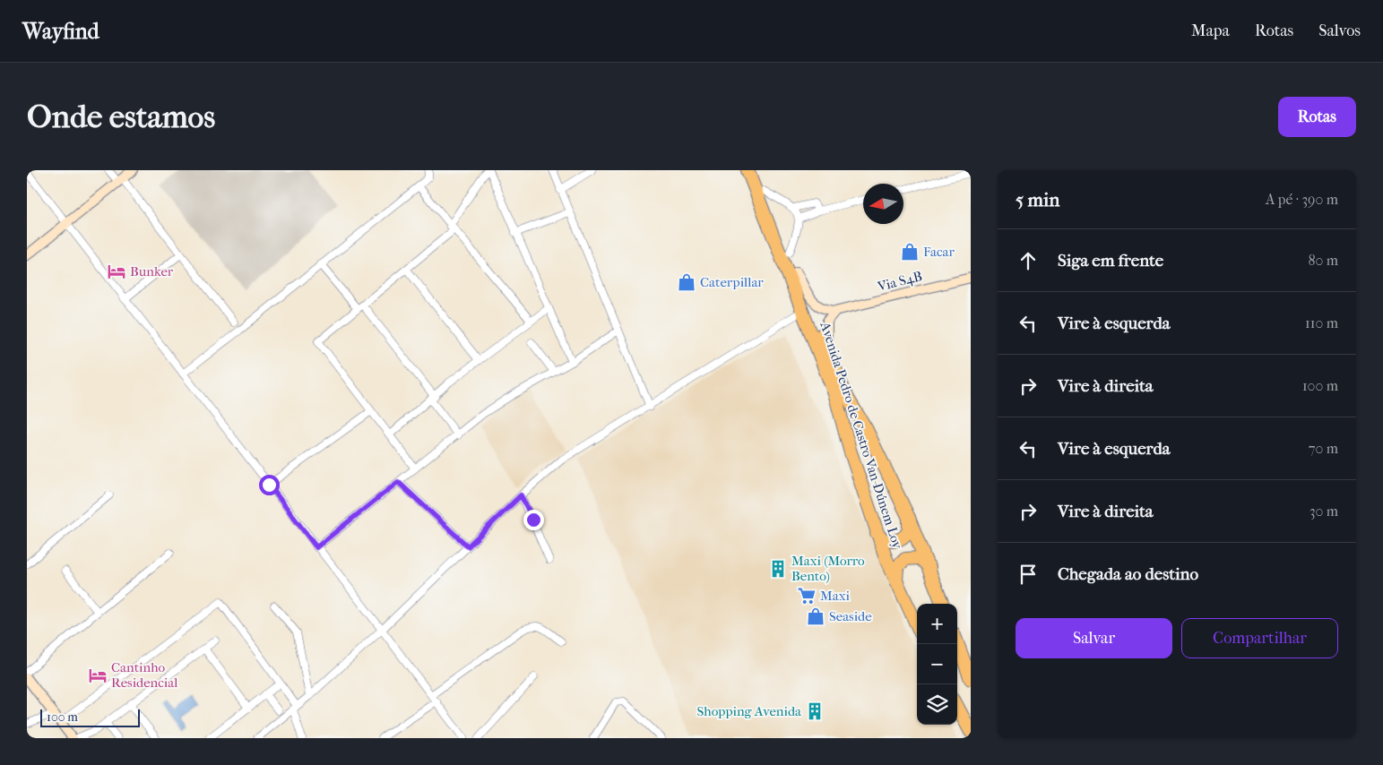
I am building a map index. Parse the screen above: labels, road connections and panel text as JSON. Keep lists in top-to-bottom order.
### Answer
{
  "streets": {
    "highway": ["Avenida Pedro de Castro Van-Dúnem Loy"],
    "street": ["Via S4B"]
  },
  "places": {
    "shop": ["Facar", "Caterpillar", "Seaside"],
    "hotel": ["Bunker", "Cantinho Residencial"],
    "building": ["Maxi (Morro Bento)", "Shopping Avenida"],
    "supermarket": ["Maxi"]
  },
  "scale_bar": "100 m",
  "north": "left",
  "page": {
    "header": "Wayfind",
    "nav": ["Mapa", "Rotas", "Salvos"],
    "buttons": [
      "Rotas",
      ["Salvar", "Compartilhar"]
    ],
    "title": "Onde estamos",
    "heading": ["5 min", "A pé · 390 m"],
    "list": [
      ["Siga em frente", "80 m"],
      ["Vire à esquerda", "110 m"],
      ["Vire à direita", "100 m"],
      ["Vire à esquerda", "70 m"],
      ["Vire à direita", "30 m"],
      "Chegada ao destino"
    ],
    "map_buttons": ["+", "−"],
    "scale": "100 m"
  }
}
